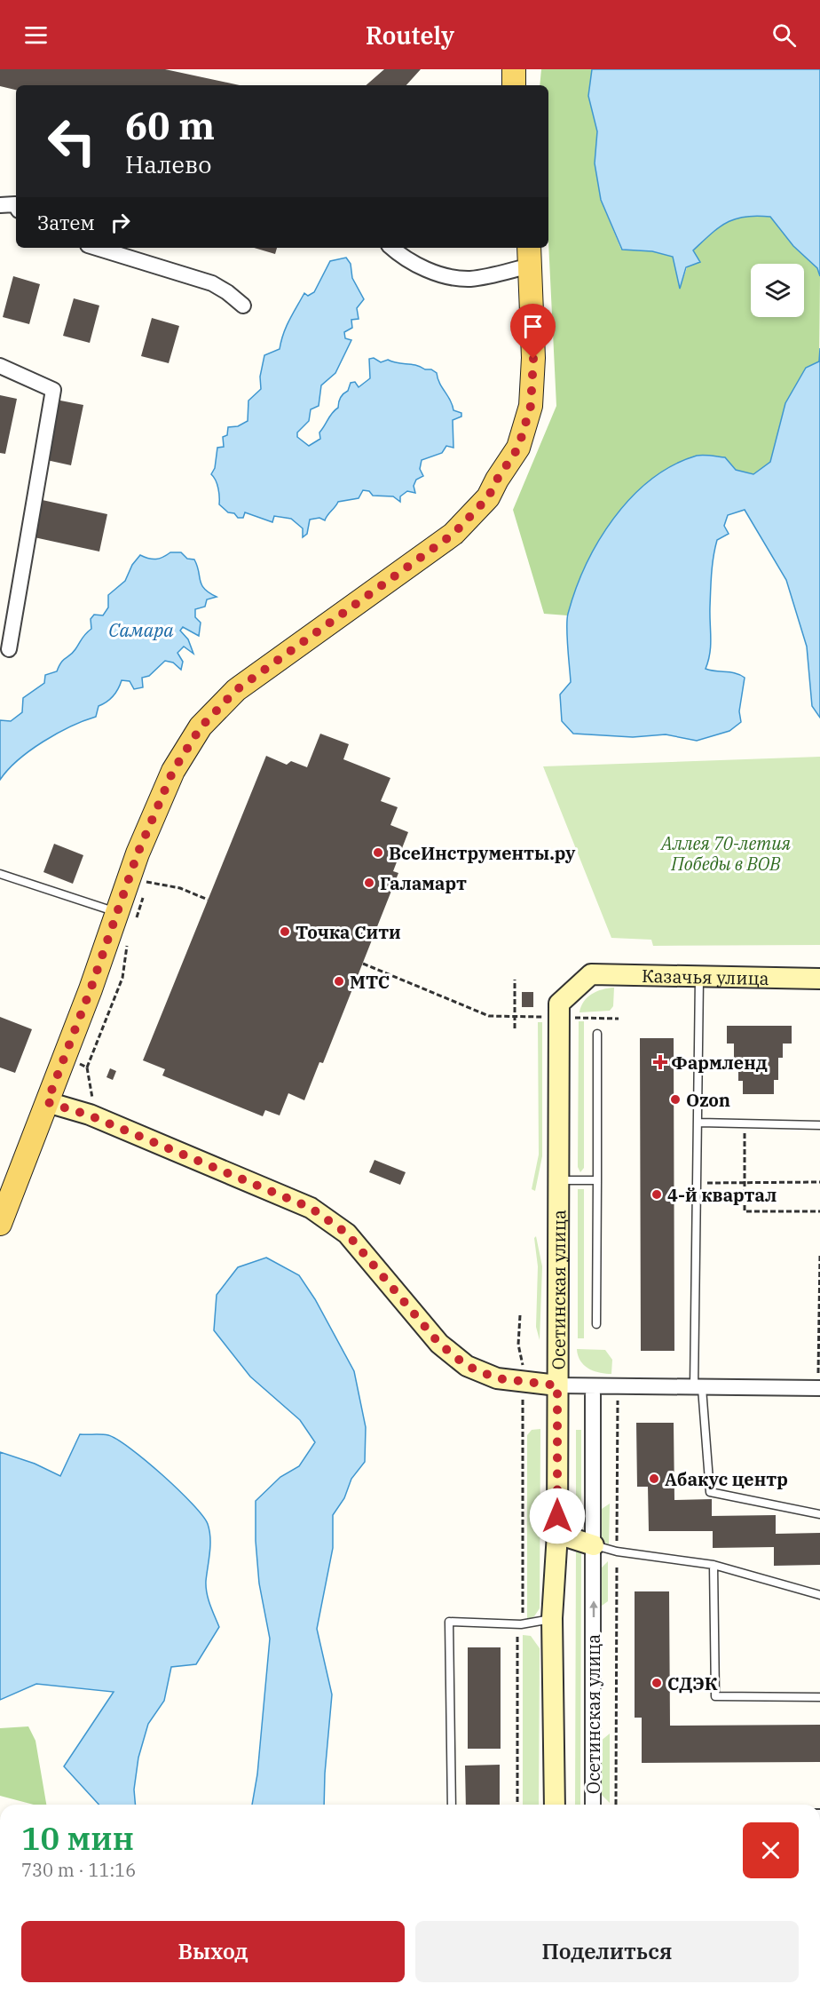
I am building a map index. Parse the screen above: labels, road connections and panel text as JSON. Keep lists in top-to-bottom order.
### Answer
{
  "streets": {
    "street": ["Казачья улица", "Осетинская улица"]
  },
  "crossings": [
    ["Казачья улица", "Осетинская улица"]
  ],
  "water": ["Самара"],
  "parks": ["Аллея 70-летия Победы в ВОВ"],
  "places": {
    "other": [
      "ВсеИнструменты.ру",
      "Галамарт",
      "Точка Сити",
      "МТС",
      "Ozon",
      "4-й квартал",
      "Абакус центр",
      "СДЭК"
    ],
    "health": ["Фармленд"]
  },
  "page": {
    "header": "Routely",
    "turn": ["60 m", "Налево"],
    "then": "Затем",
    "heading": ["10 мин", "730 m · 11:16"],
    "buttons": ["Выход", "Поделиться"]
  }
}
